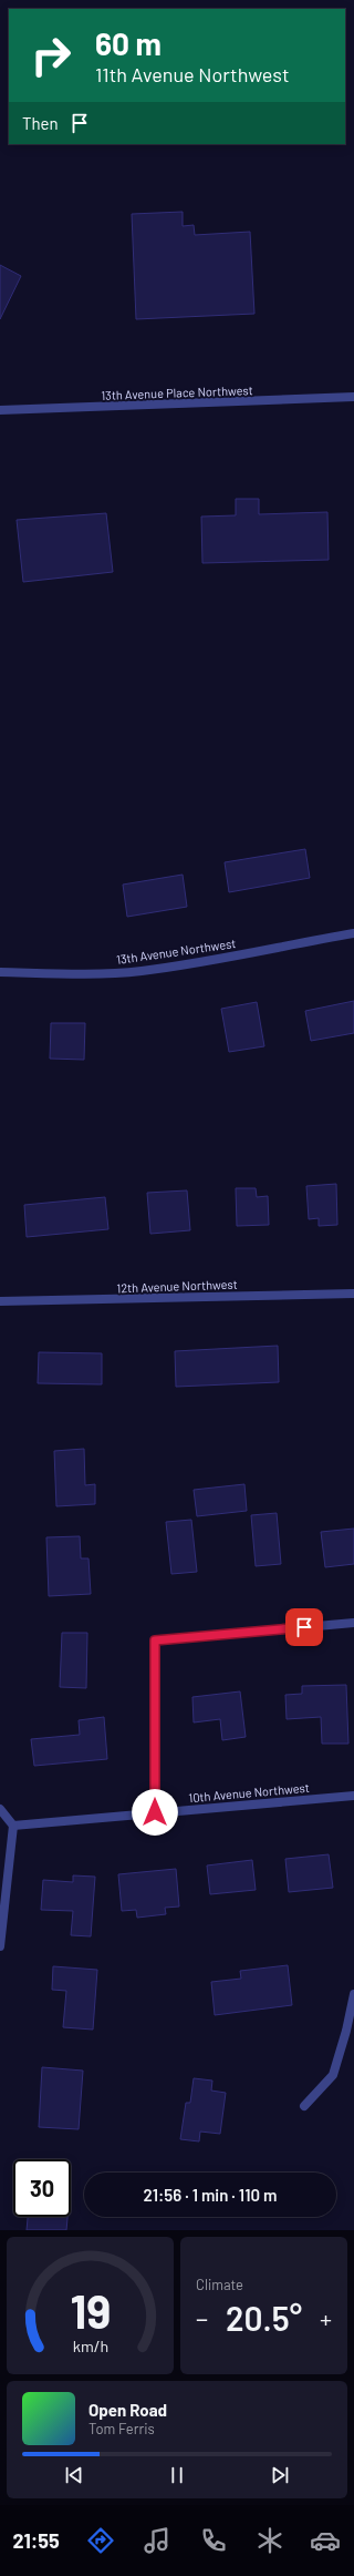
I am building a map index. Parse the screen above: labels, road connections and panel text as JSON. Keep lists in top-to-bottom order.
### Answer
{
  "streets": {
    "street": [
      "13th Avenue Place Northwest",
      "13th Avenue Northwest",
      "12th Avenue Northwest",
      "10th Avenue Northwest"
    ]
  },
  "page": {
    "turn": ["60 m", "11th Avenue Northwest"],
    "then": "Then",
    "limit": "30",
    "trip": "21:56 · 1 min · 110 m",
    "tile": "Climate",
    "heat": ["−", "20.5°", "+"],
    "song": ["Open Road", "Tom Ferris"],
    "tabs": "21:55",
    "gauge": ["19", "km/h"]
  }
}
